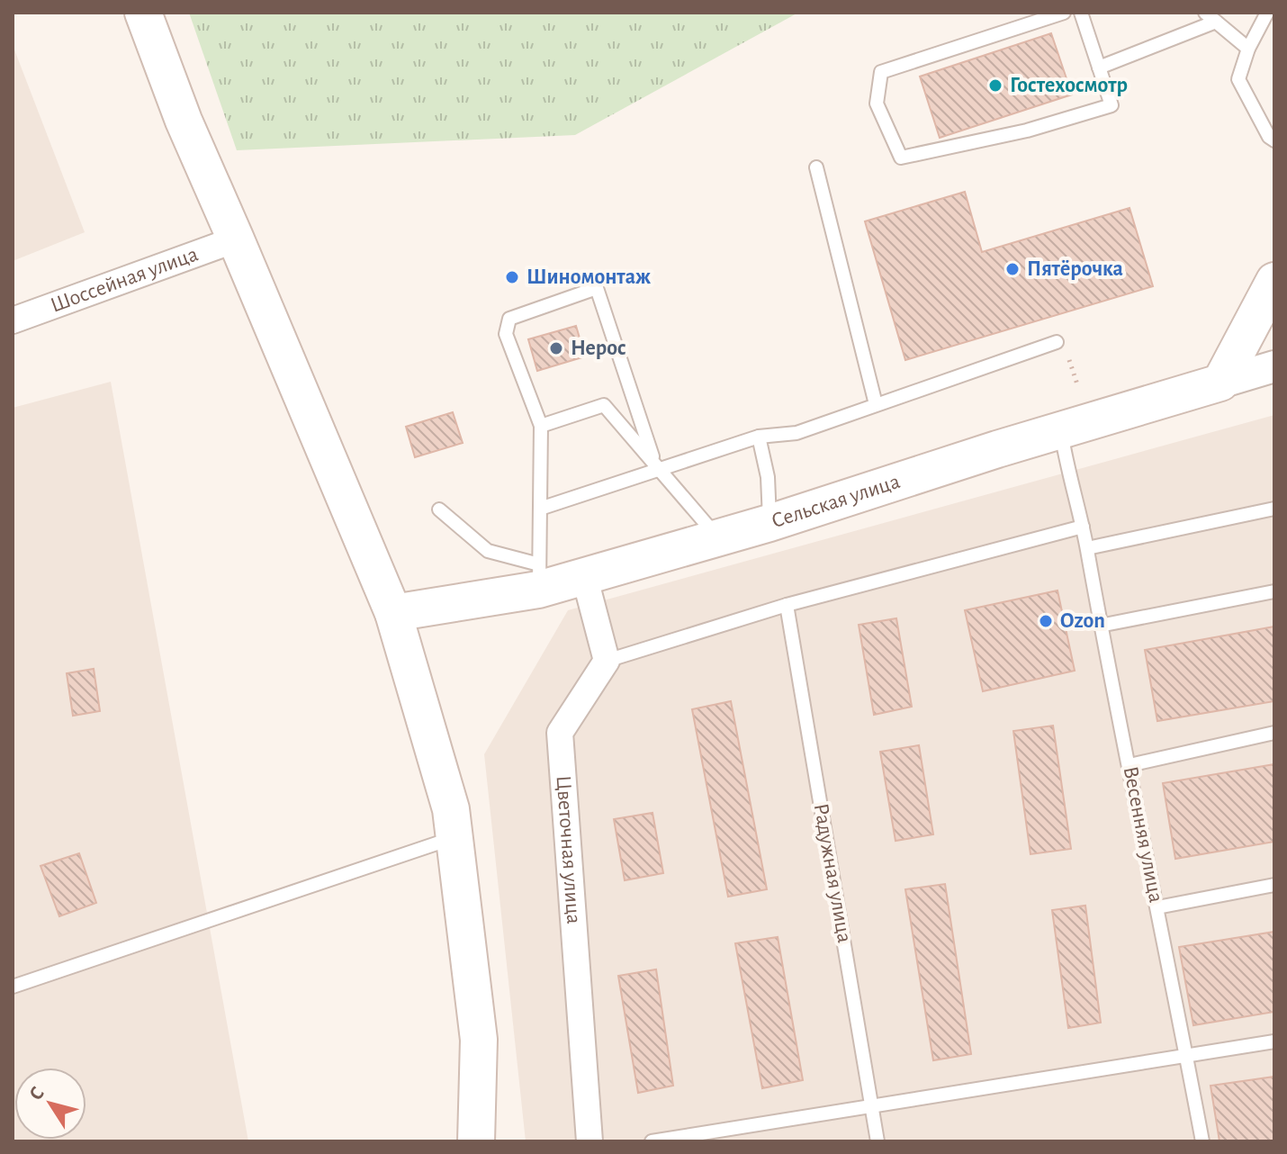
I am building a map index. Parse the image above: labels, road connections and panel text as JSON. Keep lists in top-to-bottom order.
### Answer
{
  "streets": {
    "main road": ["Сельская улица"],
    "street": ["Шоссейная улица", "Цветочная улица"],
    "lane": ["Весенняя улица", "Радужная улица"]
  },
  "crossings": [
    ["Сельская улица", "Весенняя улица"]
  ],
  "places": [
    "Гостехосмотр",
    "Пятёрочка",
    "Шиномонтаж",
    "Нерос",
    "Ozon"
  ],
  "north": "top left"
}
